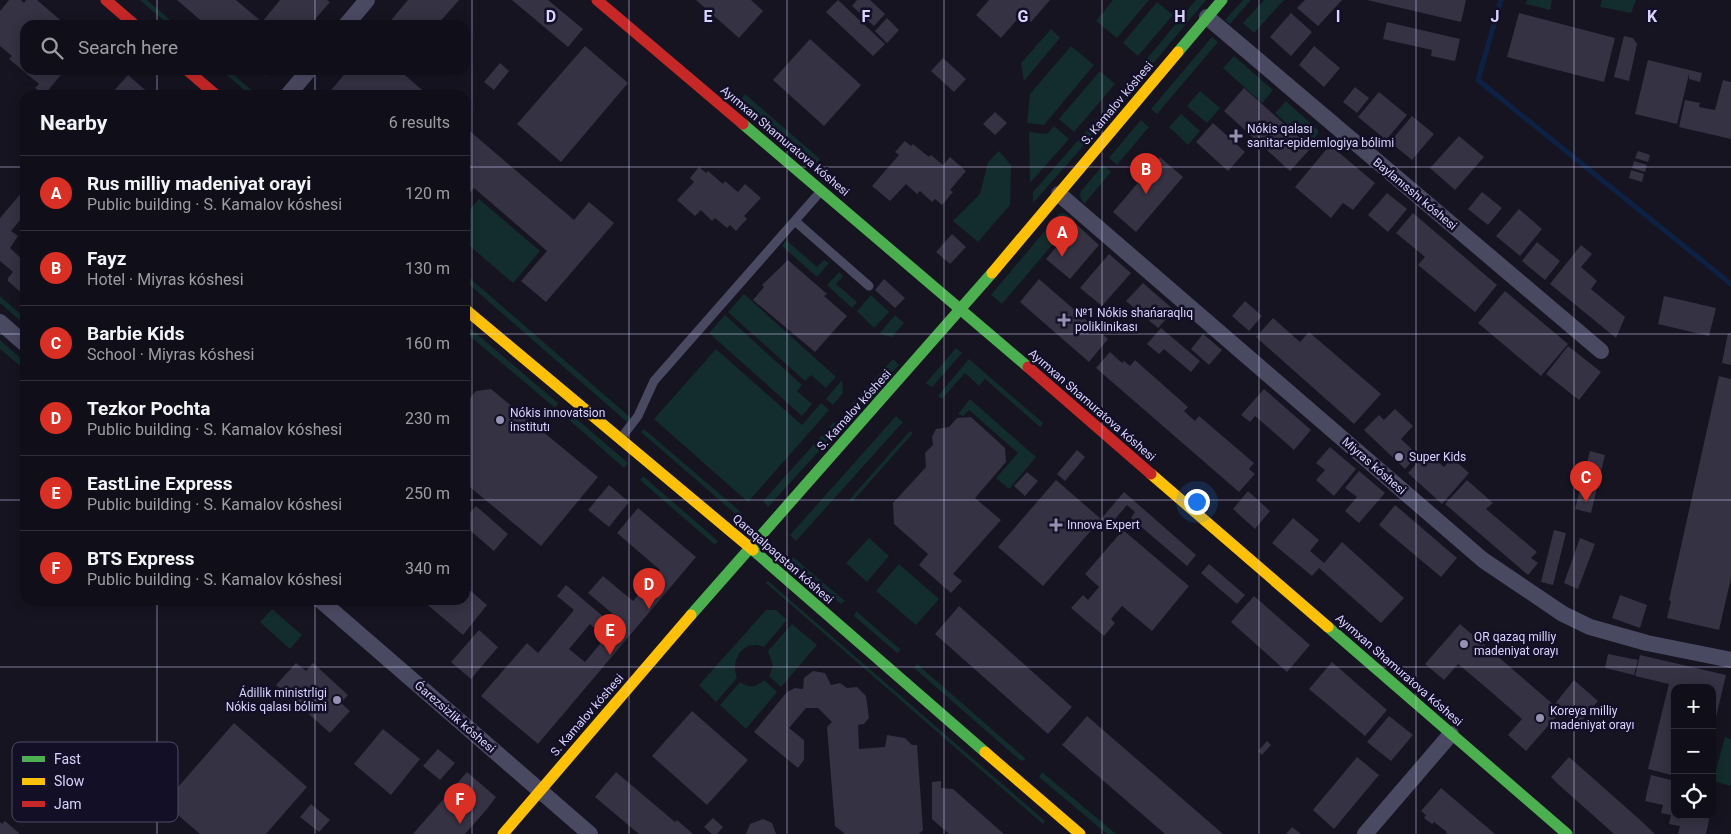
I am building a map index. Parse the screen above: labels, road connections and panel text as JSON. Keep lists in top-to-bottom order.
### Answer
{
  "streets": {
    "street": [
      "S. Kamalov kóshesi",
      "Ayımxan Shamuratova kóshesi",
      "Baylanısshı kóshesi",
      "Miyras kóshesi",
      "Qaraqalpaqstan kóshesi",
      "Ǵarezsizlik kóshesi"
    ]
  },
  "crossings": [
    ["S. Kamalov kóshesi", "Ayımxan Shamuratova kóshesi"],
    ["S. Kamalov kóshesi", "Baylanısshı kóshesi"],
    ["S. Kamalov kóshesi", "Miyras kóshesi"],
    ["S. Kamalov kóshesi", "Qaraqalpaqstan kóshesi"],
    ["S. Kamalov kóshesi", "Ǵarezsizlik kóshesi"]
  ],
  "places": {
    "health": ["Nókis qalası sanitar-epidemlogiya bólimi", "№1 Nókis shańaraqlıq poliklinikası", "Innova Expert"],
    "other": [
      "Nókis innovatsion institutı",
      "Super Kids",
      "QR qazaq milliy madeniyat orayı",
      "Ádillik ministrligi Nókis qalası bólimi",
      "Koreya milliy madeniyat orayı"
    ]
  },
  "legend": ["Fast", "Slow", "Jam"],
  "page": {
    "search": "Search here",
    "heading": ["Nearby", "6 results"],
    "pins": [
      "B",
      "A",
      "C",
      "D",
      "E",
      "F"
    ],
    "list": [
      {
        "mark": "A",
        "name": "Rus milliy madeniyat orayi",
        "note": "Public building · S. Kamalov kóshesi",
        "value": "120 m"
      },
      {
        "mark": "B",
        "name": "Fayz",
        "note": "Hotel · Miyras kóshesi",
        "value": "130 m"
      },
      {
        "mark": "C",
        "name": "Barbie Kids",
        "note": "School · Miyras kóshesi",
        "value": "160 m"
      },
      {
        "mark": "D",
        "name": "Tezkor Pochta",
        "note": "Public building · S. Kamalov kóshesi",
        "value": "230 m"
      },
      {
        "mark": "E",
        "name": "EastLine Express",
        "note": "Public building · S. Kamalov kóshesi",
        "value": "250 m"
      },
      {
        "mark": "F",
        "name": "BTS Express",
        "note": "Public building · S. Kamalov kóshesi",
        "value": "340 m"
      }
    ],
    "map_buttons": ["+", "−"]
  },
  "grid": {
    "columns": [
      "D",
      "E",
      "F",
      "G",
      "H",
      "I",
      "J",
      "K"
    ]
  }
}
